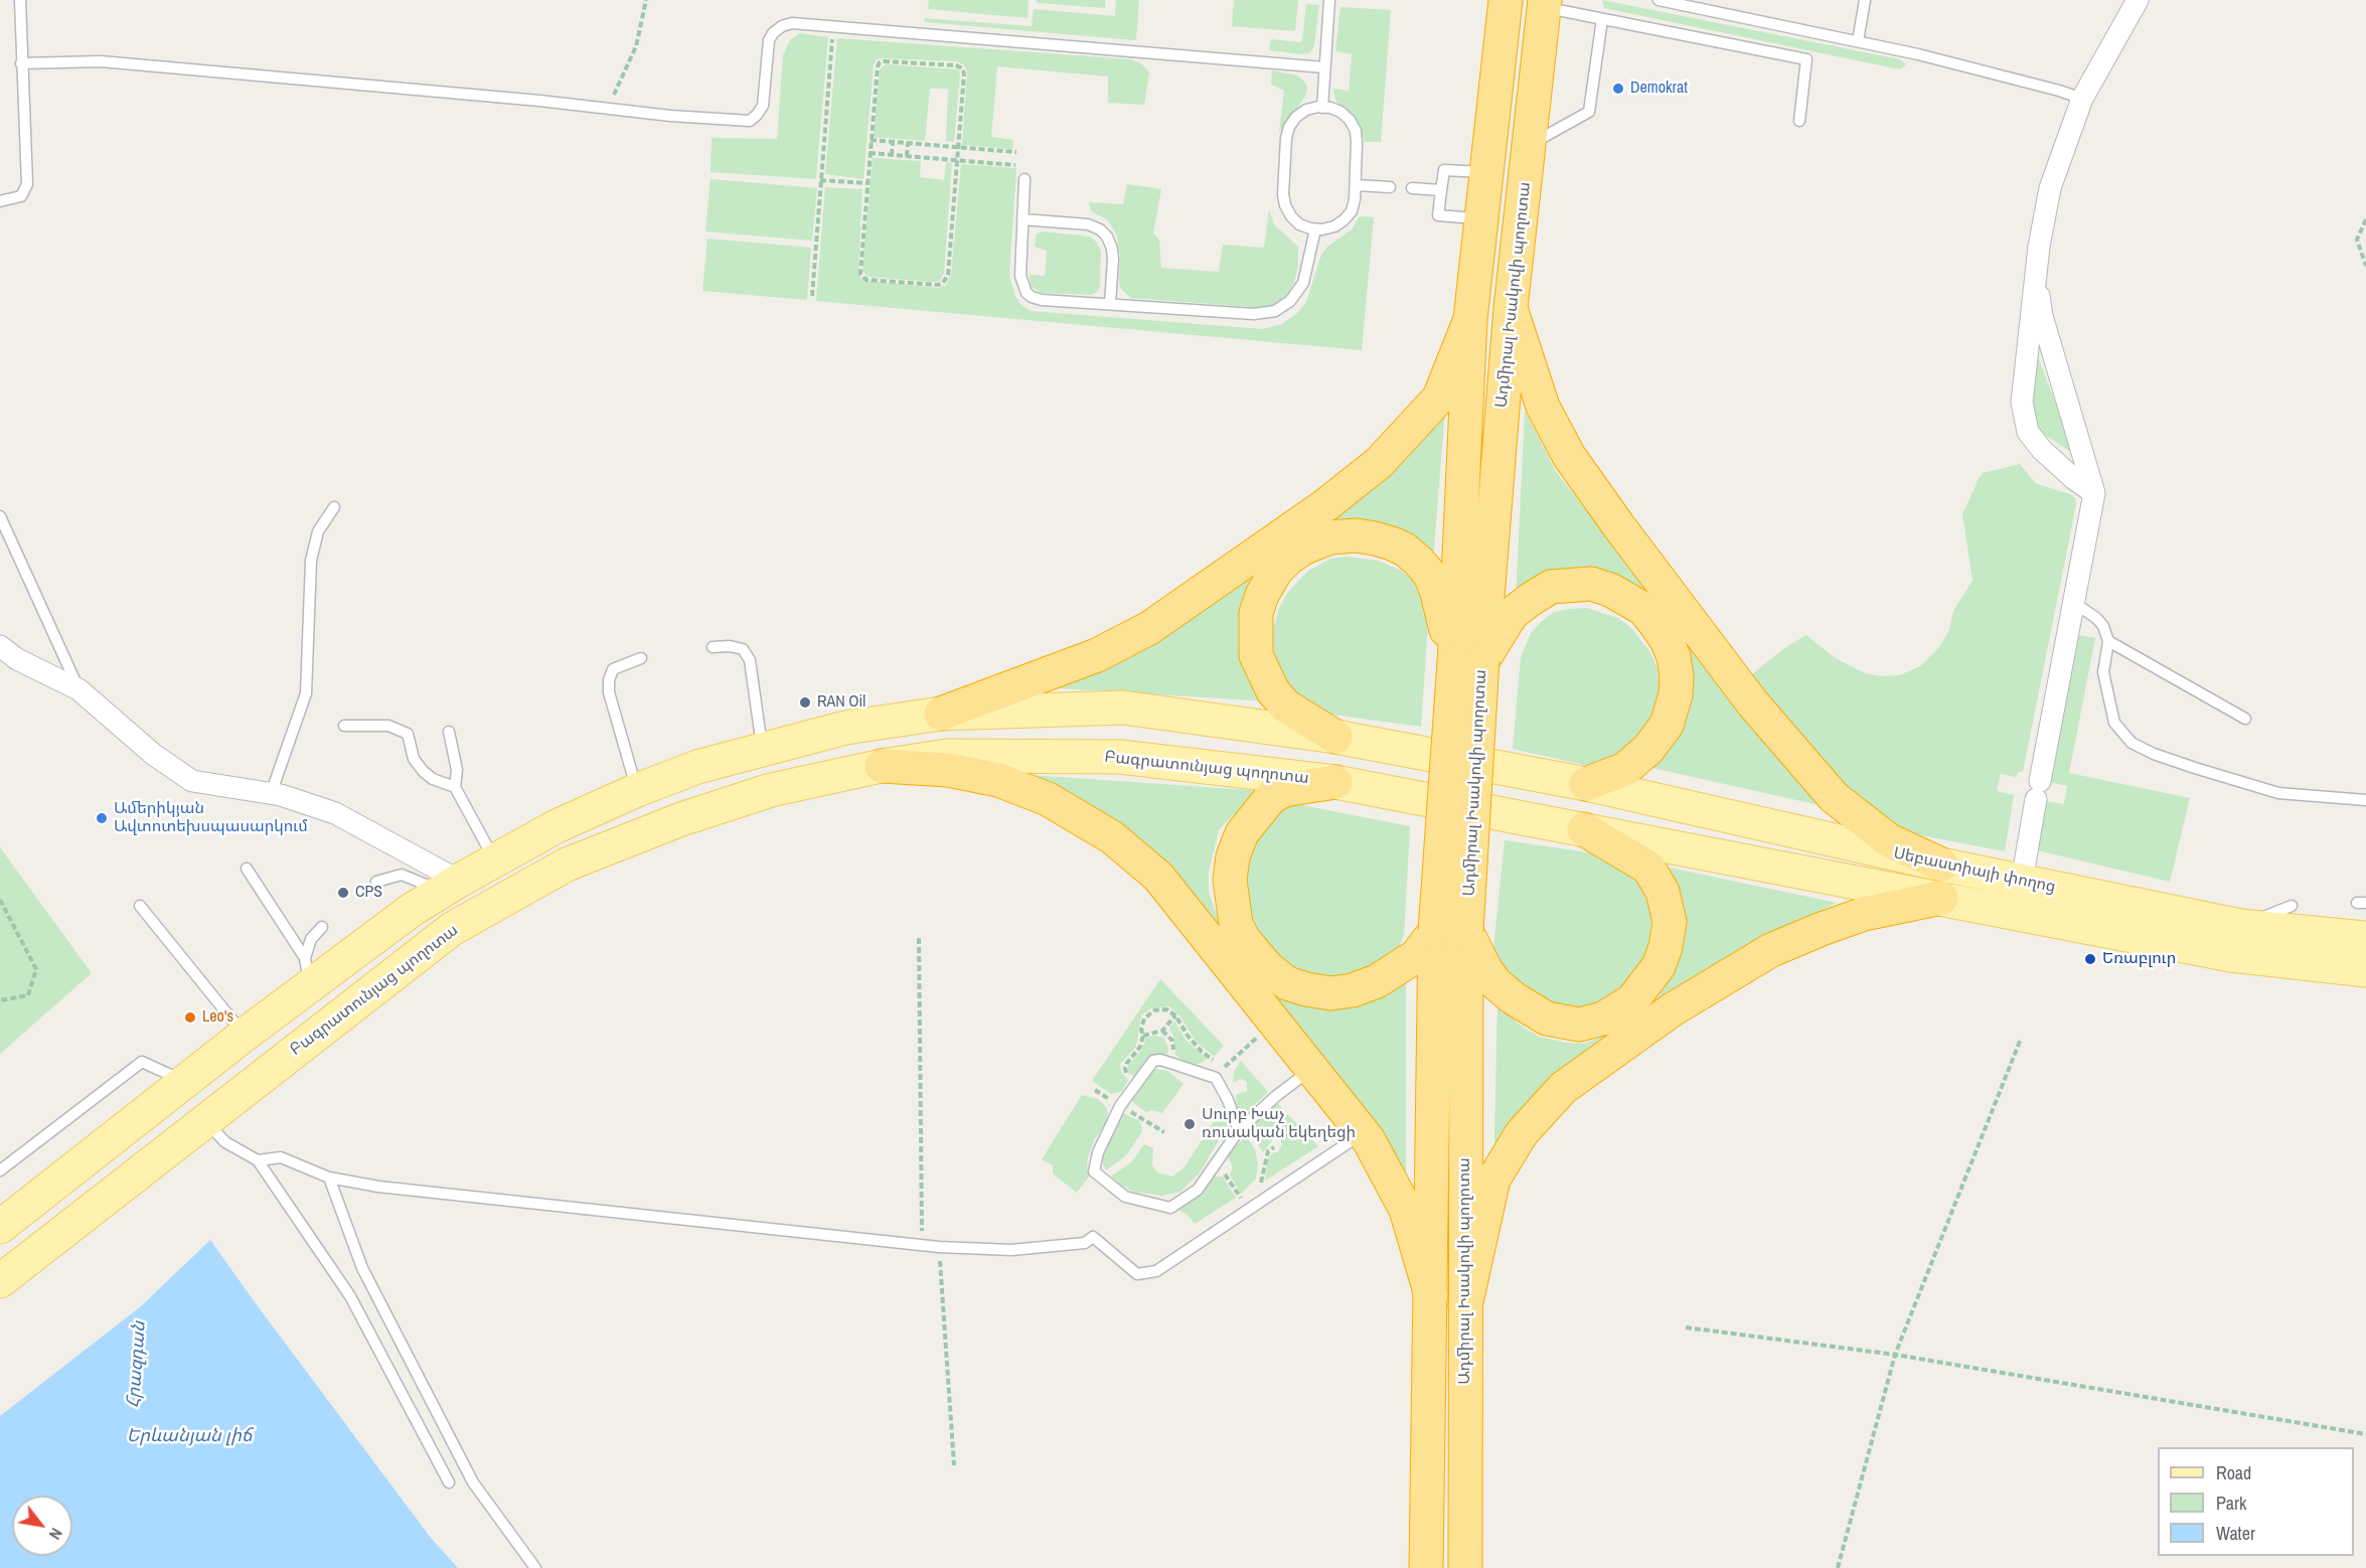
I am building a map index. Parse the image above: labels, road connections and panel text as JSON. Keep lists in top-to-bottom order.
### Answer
{
  "streets": {
    "highway": ["Ադմիրալ Իսակովի պողոտա"],
    "main road": ["Բագրատունյաց պողոտա", "Սեբաստիայի փողոց"]
  },
  "crossings": [
    ["Բագրատունյաց պողոտա", "Սեբաստիայի փողոց"]
  ],
  "water": ["Հրազդան", "Երևանյան լիճ"],
  "places": [
    "Demokrat",
    "RAN Oil",
    "Ամերիկյան Ավտոտեխսպասարկում",
    "CPS",
    "Եռաբլուր",
    "Leo's",
    "Սուրբ Խաչ ռուսական եկեղեցի"
  ],
  "legend": ["Road", "Park", "Water"],
  "north": "bottom right"
}
